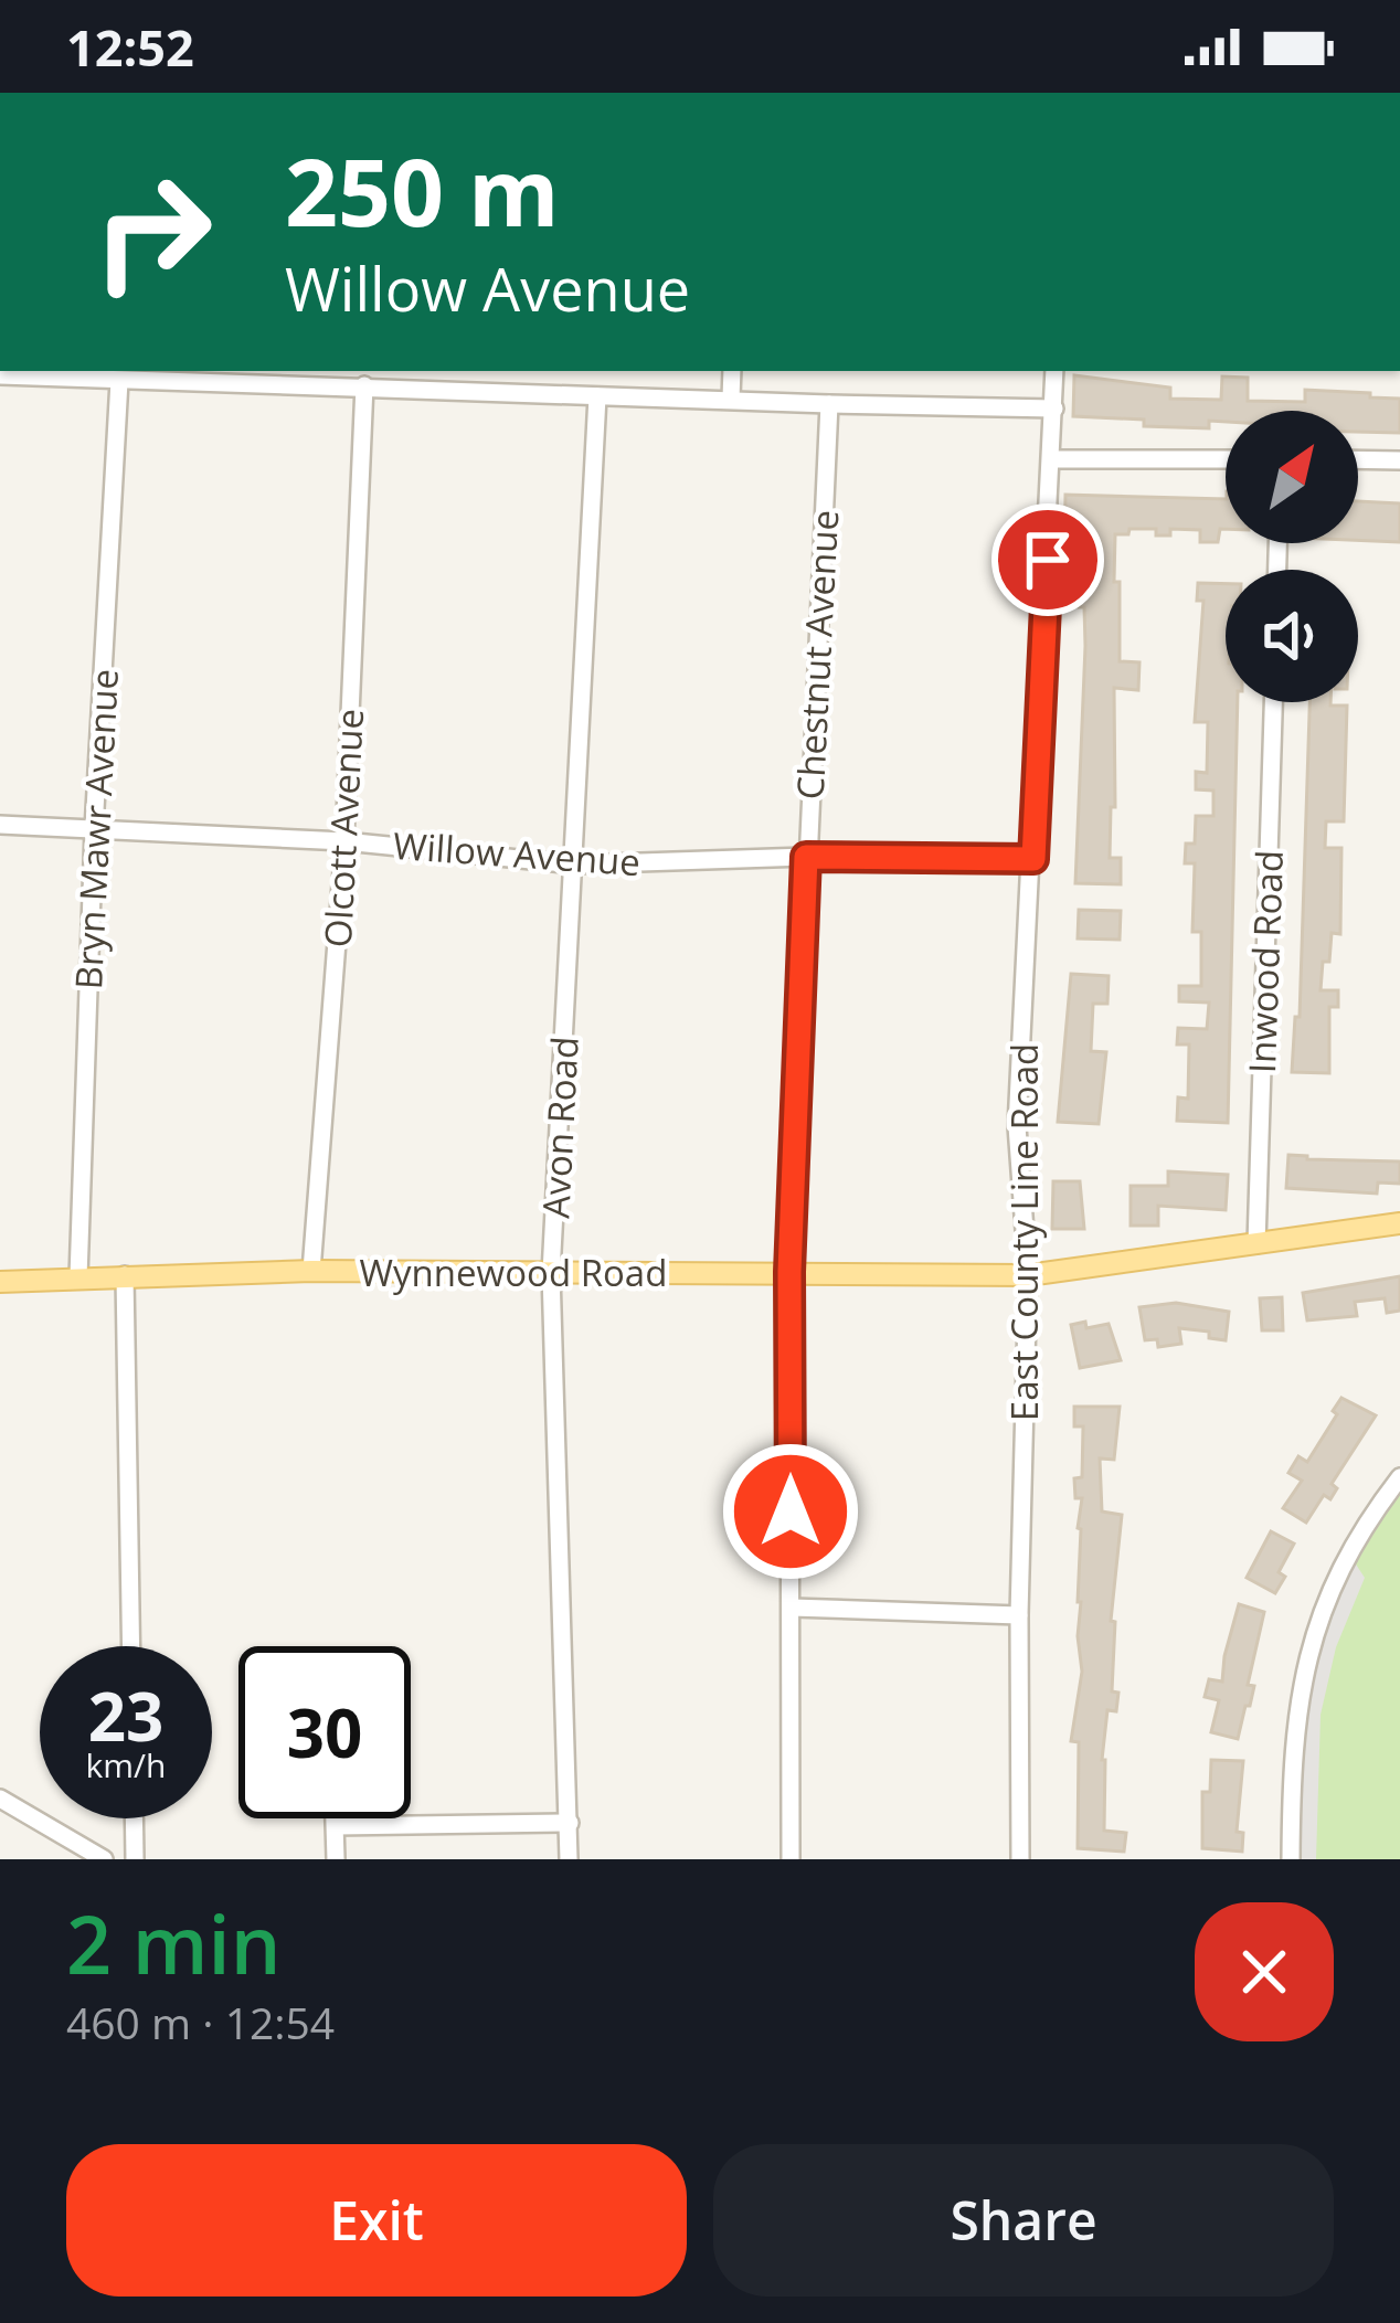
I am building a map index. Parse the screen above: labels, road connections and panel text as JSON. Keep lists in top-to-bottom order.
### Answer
{
  "streets": {
    "main road": ["Wynnewood Road"],
    "street": [
      "Chestnut Avenue",
      "Olcott Avenue",
      "Bryn Mawr Avenue",
      "Willow Avenue",
      "Inwood Road",
      "Avon Road",
      "East County Line Road"
    ]
  },
  "crossings": [
    ["Chestnut Avenue", "Willow Avenue"],
    ["Chestnut Avenue", "Wynnewood Road"],
    ["Olcott Avenue", "Willow Avenue"],
    ["Olcott Avenue", "Wynnewood Road"],
    ["Bryn Mawr Avenue", "Willow Avenue"],
    ["Bryn Mawr Avenue", "Wynnewood Road"],
    ["Willow Avenue", "Avon Road"],
    ["Willow Avenue", "East County Line Road"],
    ["Inwood Road", "Wynnewood Road"],
    ["Avon Road", "Wynnewood Road"],
    ["East County Line Road", "Wynnewood Road"]
  ],
  "north": "top right",
  "page": {
    "status": "12:52",
    "turn": ["250 m", "Willow Avenue"],
    "speed": "23 km/h",
    "limit": "30",
    "heading": ["2 min", "460 m · 12:54"],
    "buttons": ["Exit", "Share"]
  }
}
